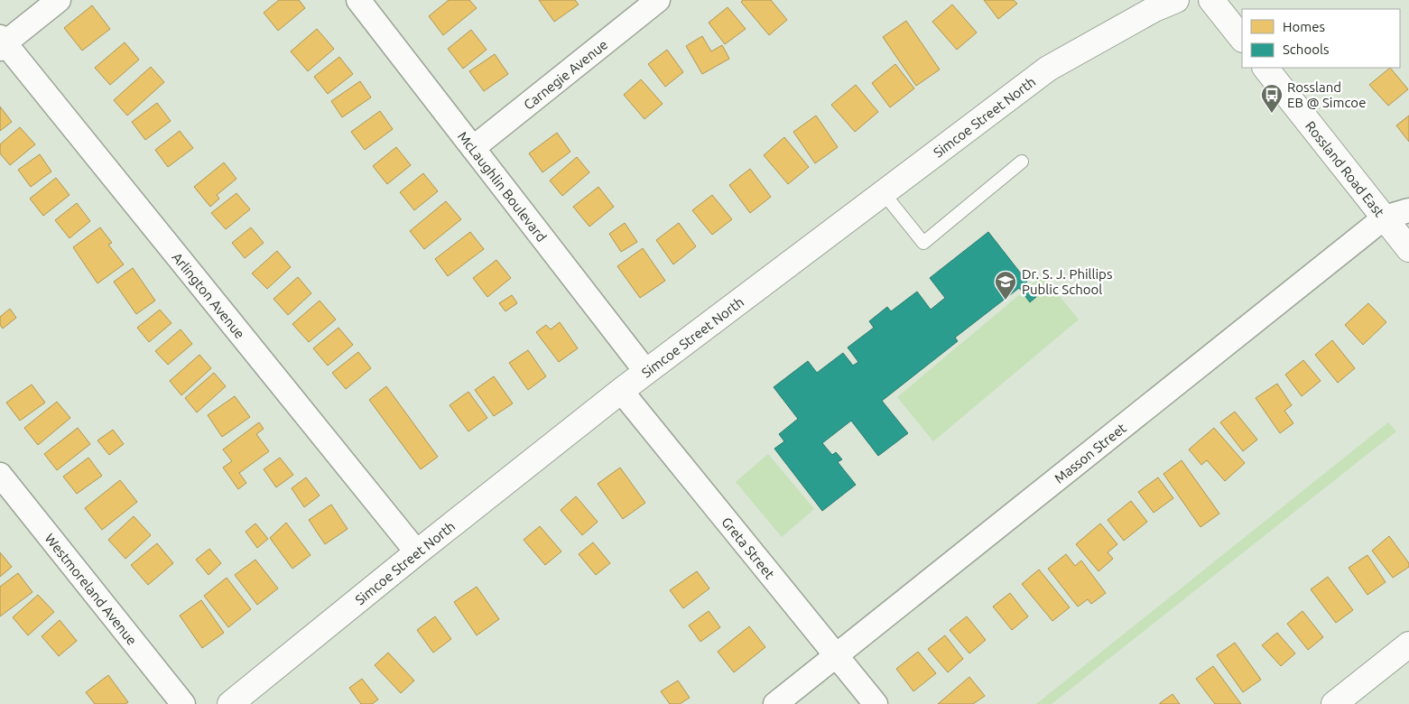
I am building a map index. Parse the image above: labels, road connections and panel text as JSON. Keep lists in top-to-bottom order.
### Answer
{
  "streets": {
    "main road": ["Simcoe Street North", "Rossland Road East"],
    "street": [
      "Carnegie Avenue",
      "McLaughlin Boulevard",
      "Arlington Avenue",
      "Masson Street",
      "Greta Street",
      "Westmoreland Avenue"
    ]
  },
  "crossings": [
    ["Carnegie Avenue", "McLaughlin Boulevard"],
    ["Simcoe Street North", "McLaughlin Boulevard"],
    ["Simcoe Street North", "Arlington Avenue"],
    ["Simcoe Street North", "Greta Street"],
    ["Rossland Road East", "Masson Street"],
    ["Masson Street", "Greta Street"]
  ],
  "places": {
    "bus stop": ["Rossland EB @ Simcoe"],
    "school or university": ["Dr. S. J. Phillips Public School"]
  },
  "legend": ["Homes", "Schools"]
}
